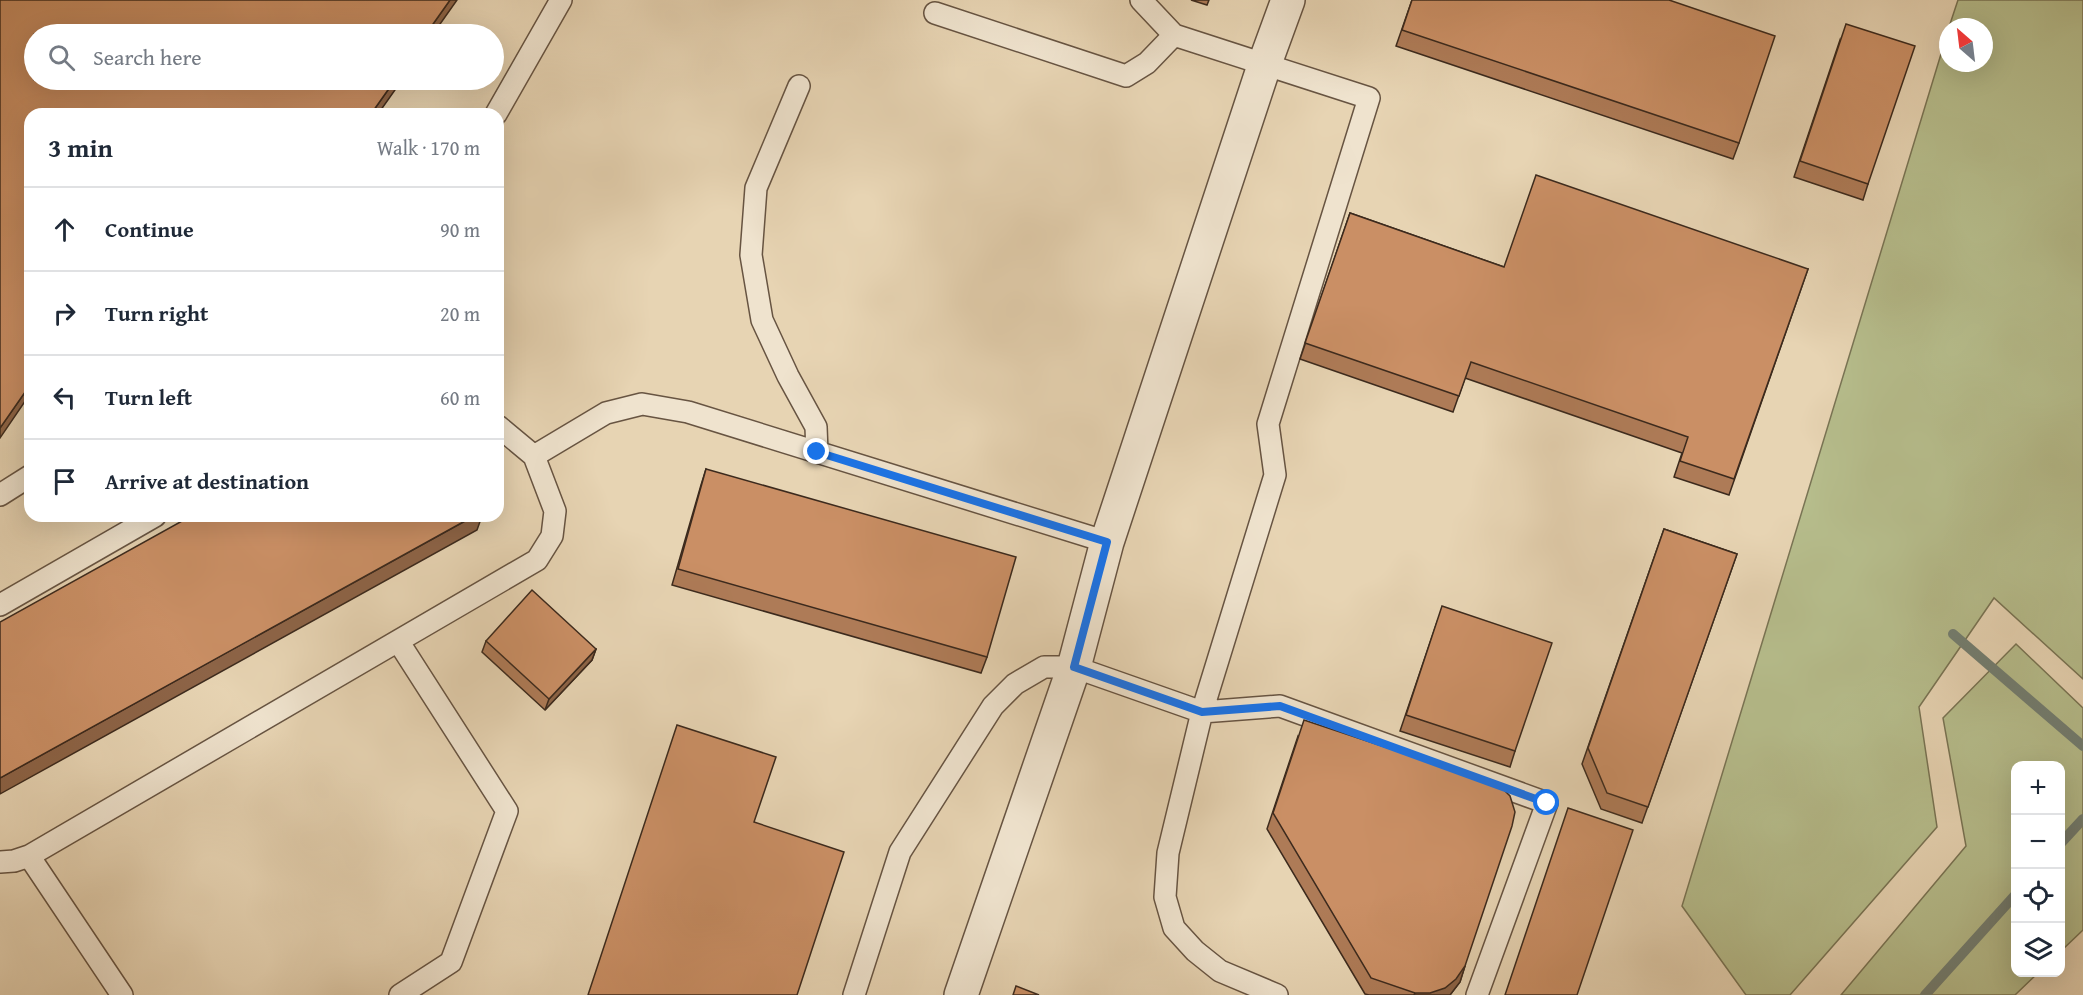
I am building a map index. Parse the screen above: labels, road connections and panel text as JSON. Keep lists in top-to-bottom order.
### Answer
{
  "north": "top left",
  "page": {
    "search": "Search here",
    "heading": ["3 min", "Walk · 170 m"],
    "list": [
      ["Continue", "90 m"],
      ["Turn right", "20 m"],
      ["Turn left", "60 m"],
      "Arrive at destination"
    ],
    "map_buttons": ["+", "−"]
  }
}
